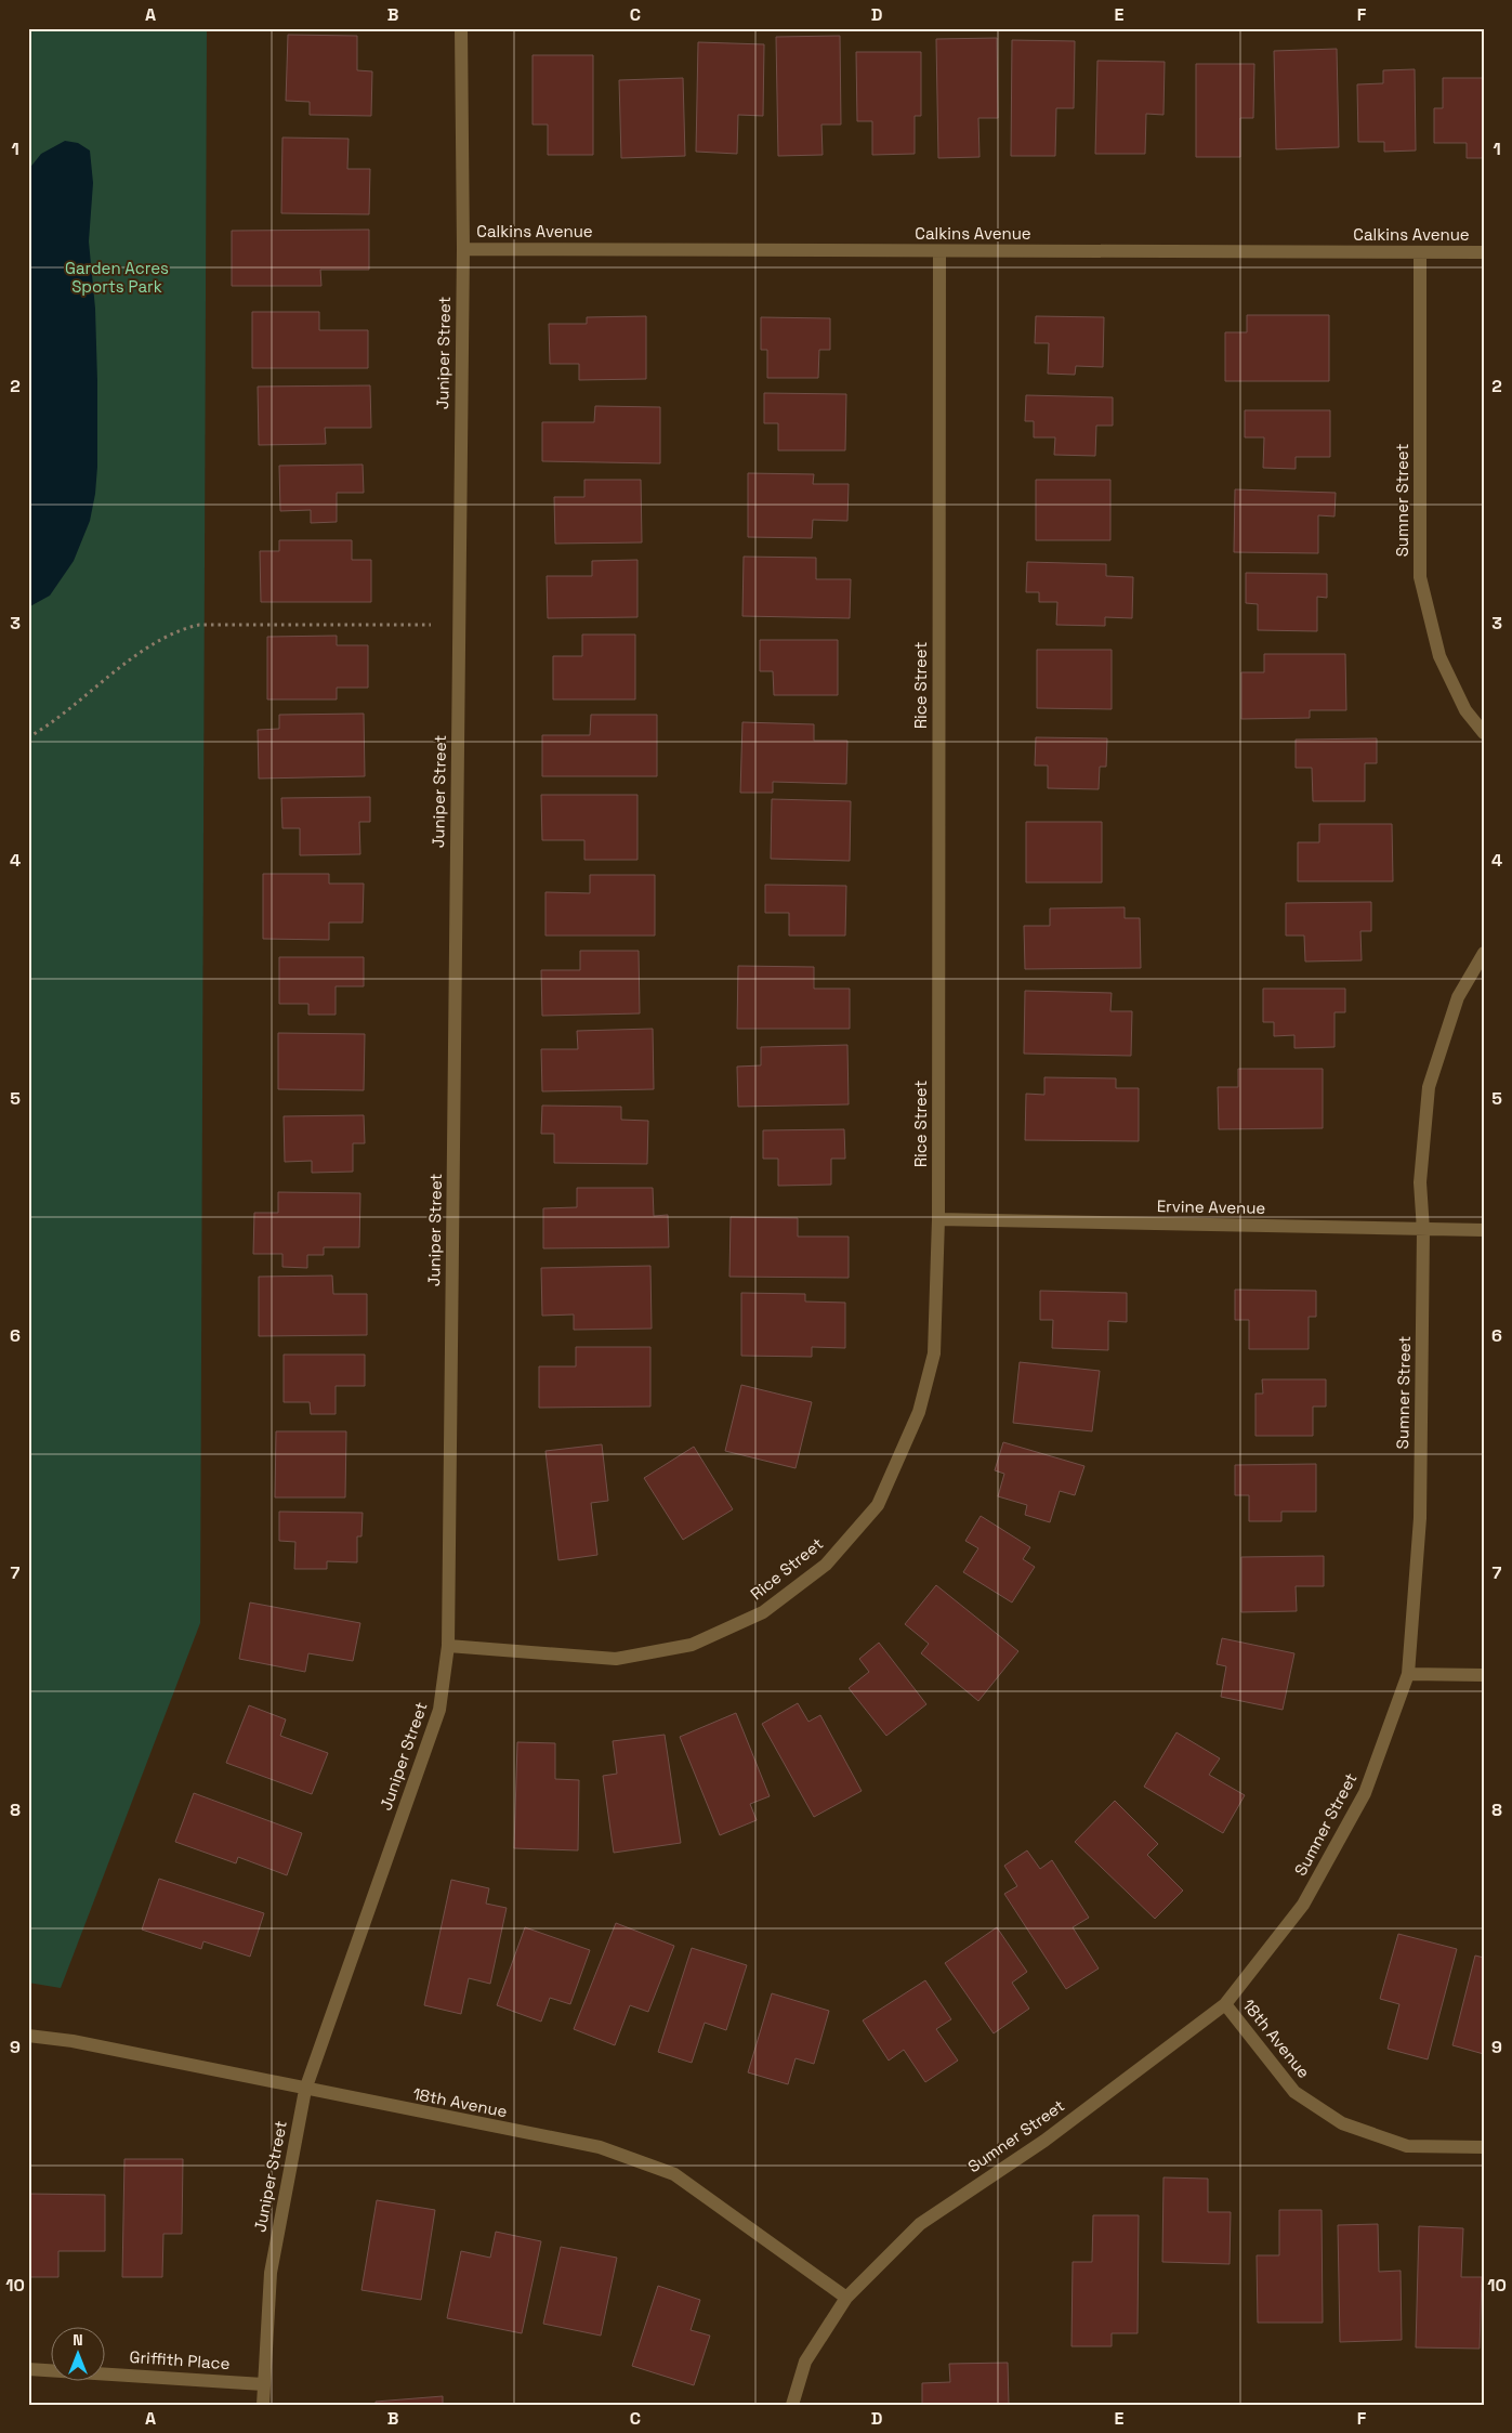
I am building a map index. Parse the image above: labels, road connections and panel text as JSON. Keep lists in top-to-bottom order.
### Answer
{
  "streets": {
    "street": [
      "Calkins Avenue",
      "Juniper Street",
      "Sumner Street",
      "Rice Street",
      "Ervine Avenue",
      "18th Avenue",
      "Griffith Place"
    ]
  },
  "crossings": [
    ["Calkins Avenue", "Juniper Street"],
    ["Calkins Avenue", "Sumner Street"],
    ["Calkins Avenue", "Rice Street"],
    ["Juniper Street", "Rice Street"],
    ["Juniper Street", "18th Avenue"],
    ["Juniper Street", "Griffith Place"],
    ["Sumner Street", "Ervine Avenue"],
    ["Sumner Street", "18th Avenue"],
    ["Rice Street", "Ervine Avenue"]
  ],
  "parks": ["Garden Acres Sports Park"],
  "north": "top",
  "grid": {
    "columns": [
      "A",
      "B",
      "C",
      "D",
      "E",
      "F"
    ],
    "rows": [
      "1",
      "2",
      "3",
      "4",
      "5",
      "6",
      "7",
      "8",
      "9",
      "10"
    ]
  }
}
